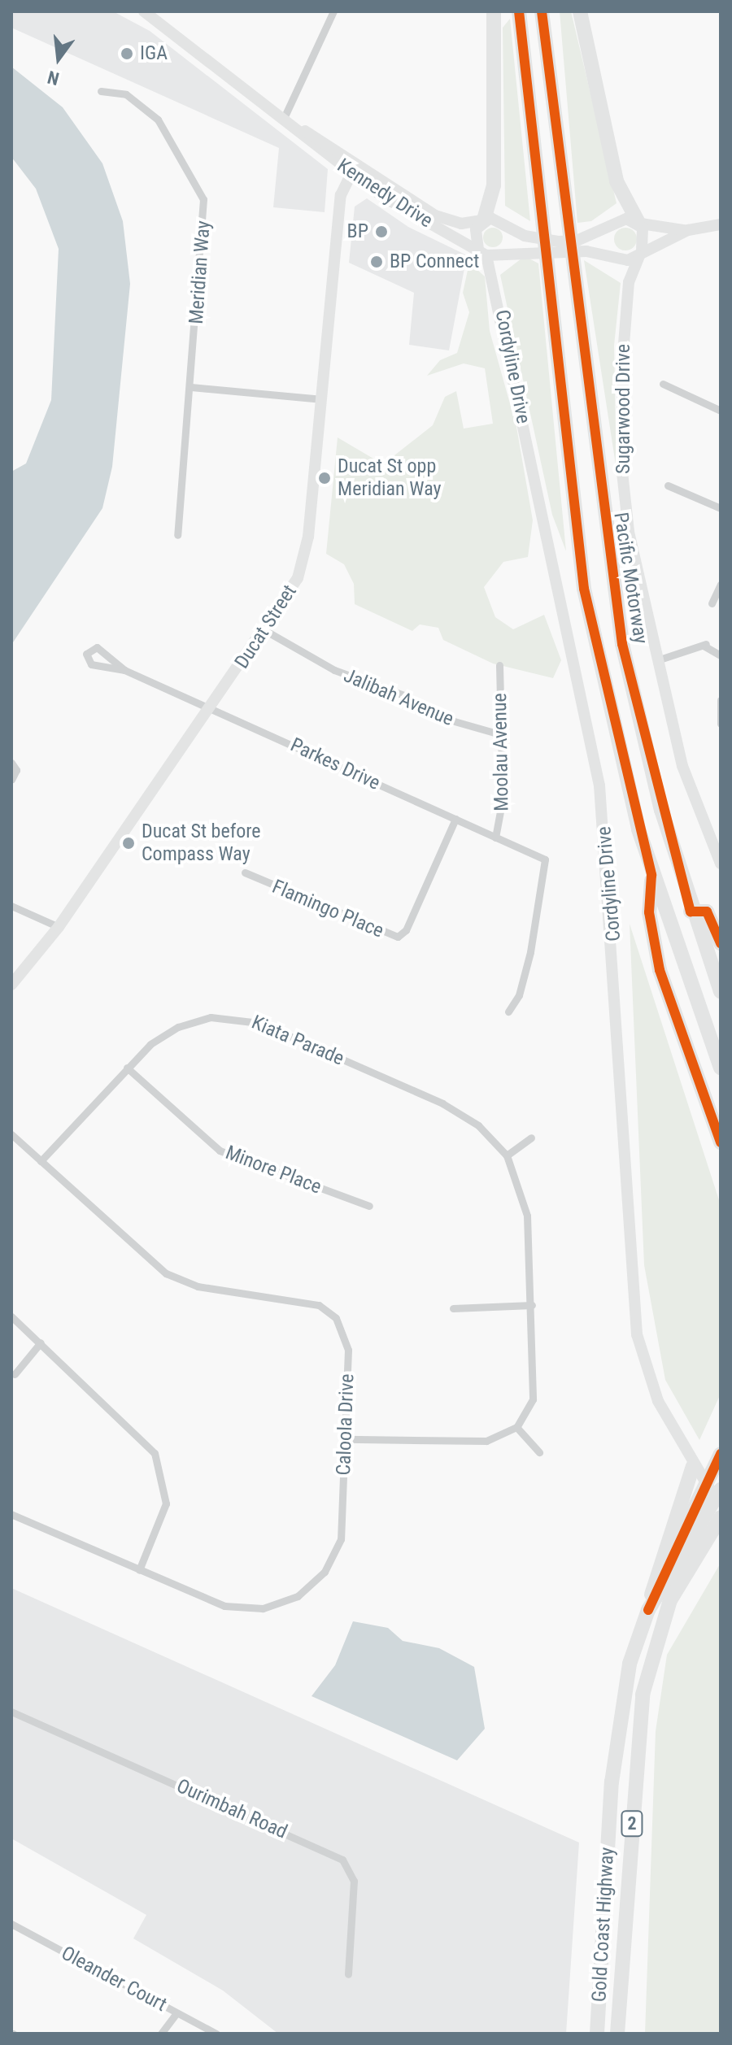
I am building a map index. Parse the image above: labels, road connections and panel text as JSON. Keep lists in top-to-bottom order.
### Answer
{
  "streets": {
    "highway": ["Pacific Motorway", "2", "Gold Coast Highway"],
    "street": [
      "Kennedy Drive",
      "Meridian Way",
      "Cordyline Drive",
      "Sugarwood Drive",
      "Ducat Street",
      "Jalibah Avenue",
      "Moolau Avenue",
      "Parkes Drive",
      "Flamingo Place",
      "Kiata Parade",
      "Minore Place",
      "Caloola Drive",
      "Ourimbah Road",
      "Oleander Court"
    ]
  },
  "crossings": [
    ["Kennedy Drive", "Cordyline Drive"],
    ["Kennedy Drive", "Sugarwood Drive"],
    ["Kennedy Drive", "Ducat Street"],
    ["Cordyline Drive", "Gold Coast Highway"],
    ["Ducat Street", "Jalibah Avenue"],
    ["Ducat Street", "Parkes Drive"],
    ["Jalibah Avenue", "Moolau Avenue"],
    ["Moolau Avenue", "Parkes Drive"],
    ["Parkes Drive", "Flamingo Place"],
    ["Kiata Parade", "Minore Place"],
    ["Kiata Parade", "Caloola Drive"]
  ],
  "places": [
    "IGA",
    "BP",
    "BP Connect",
    "Ducat St opp Meridian Way",
    "Ducat St before Compass Way"
  ],
  "north": "bottom"
}
